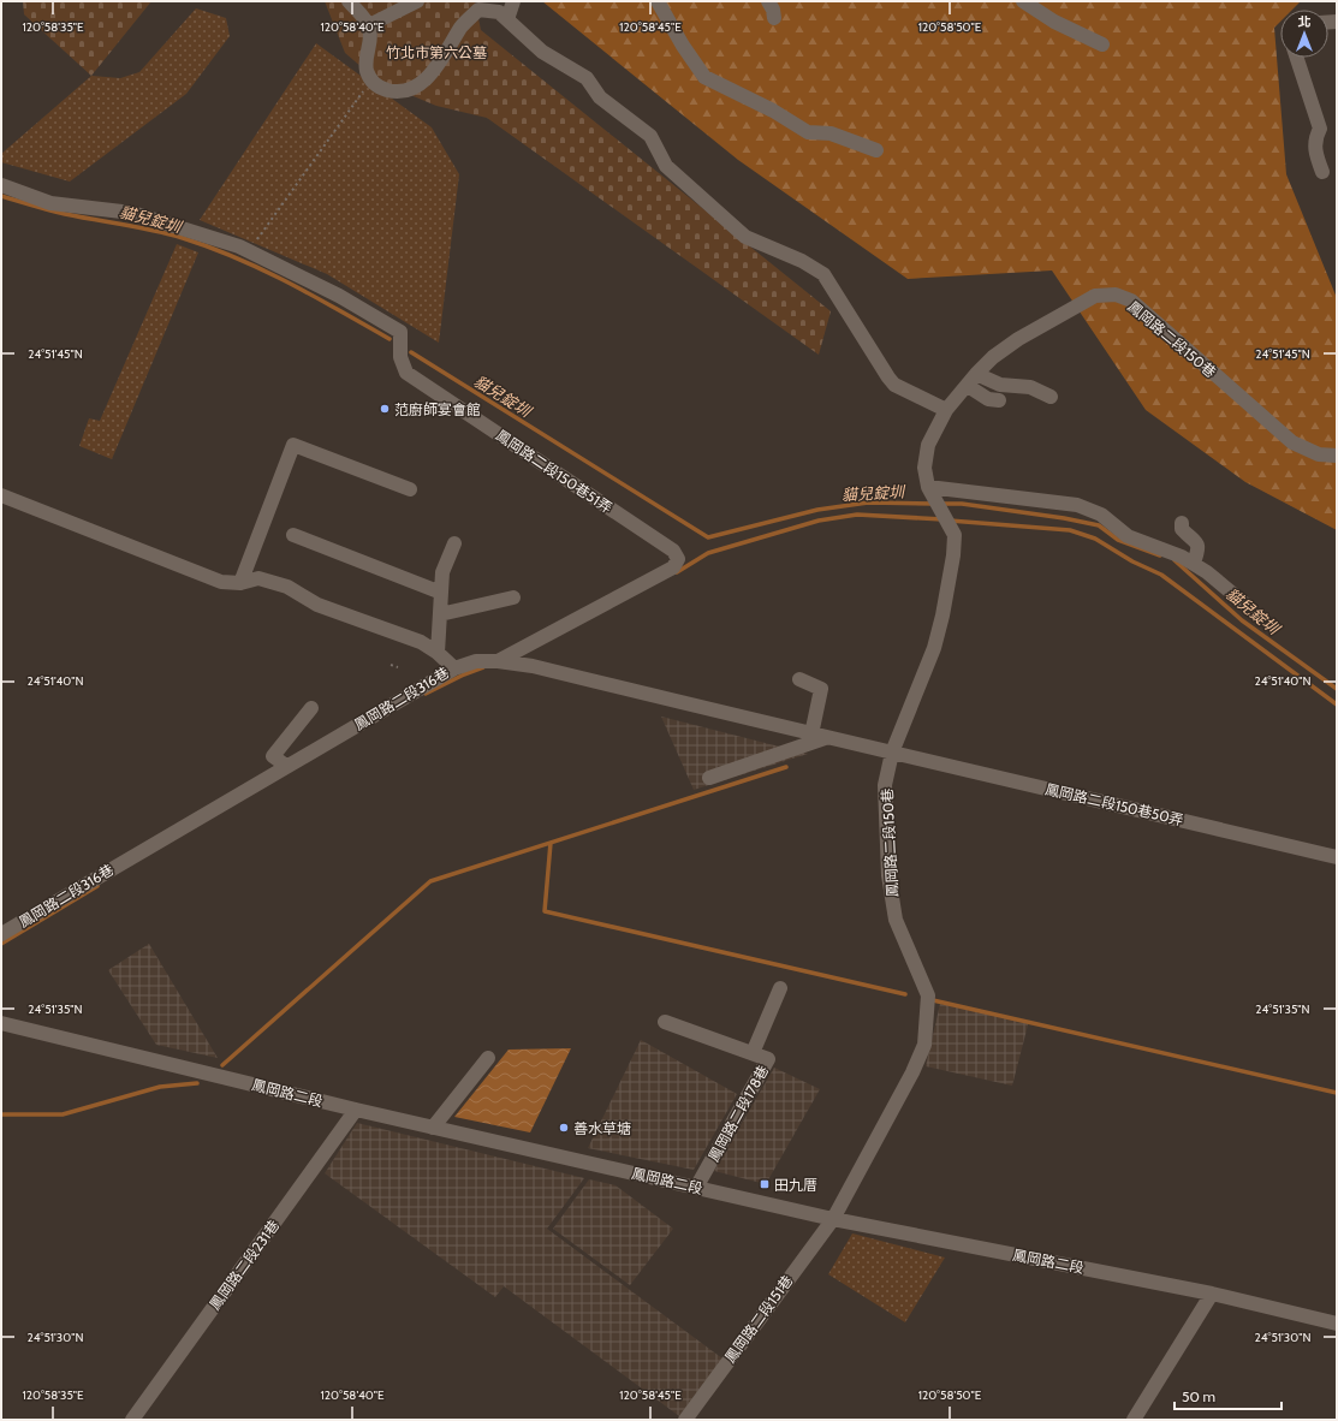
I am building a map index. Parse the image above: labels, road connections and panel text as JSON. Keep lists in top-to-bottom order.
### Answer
{
  "streets": {
    "street": [
      "鳳岡路二段150巷",
      "鳳岡路二段150巷51弄",
      "鳳岡路二段316巷",
      "鳳岡路二段150巷50弄",
      "鳳岡路二段",
      "鳳岡路二段178巷",
      "鳳岡路二段231巷",
      "鳳岡路二段151巷"
    ]
  },
  "crossings": [
    ["鳳岡路二段150巷", "鳳岡路二段150巷51弄"],
    ["鳳岡路二段150巷", "鳳岡路二段150巷50弄"],
    ["鳳岡路二段150巷", "鳳岡路二段"],
    ["鳳岡路二段150巷", "鳳岡路二段151巷"],
    ["鳳岡路二段150巷51弄", "鳳岡路二段316巷"],
    ["鳳岡路二段150巷51弄", "鳳岡路二段150巷50弄"],
    ["鳳岡路二段", "鳳岡路二段178巷"],
    ["鳳岡路二段", "鳳岡路二段231巷"],
    ["鳳岡路二段", "鳳岡路二段151巷"]
  ],
  "water": ["貓兒錠圳"],
  "parks": ["竹北市第六公墓"],
  "places": {
    "other": ["范廚師宴會館", "善水草塘"],
    "transit": ["田九厝"]
  },
  "scale_bar": "50 m",
  "north": "top",
  "coordinates": [
    "120°58'35\"E",
    "120°58'40\"E",
    "120°58'45\"E",
    "120°58'50\"E",
    "24°51'45\"N",
    "24°51'40\"N",
    "24°51'35\"N",
    "24°51'30\"N"
  ]
}
